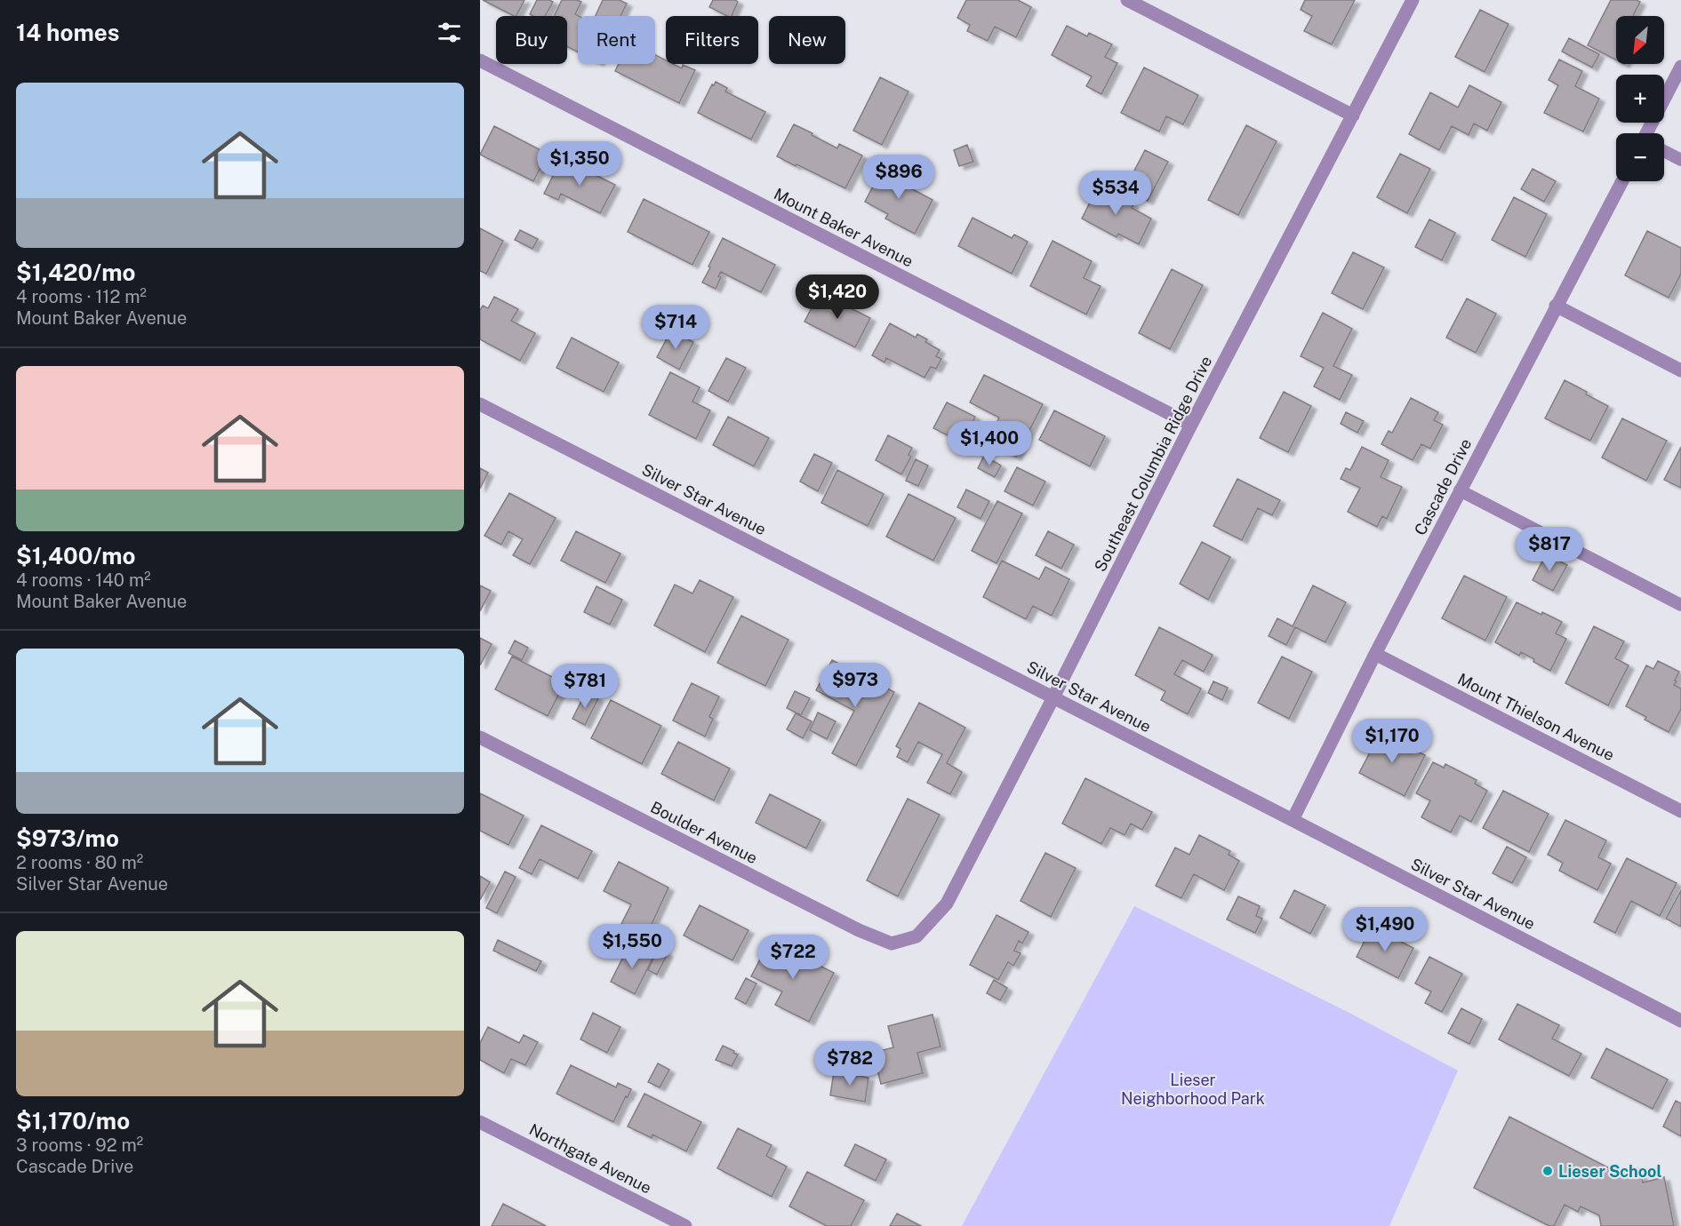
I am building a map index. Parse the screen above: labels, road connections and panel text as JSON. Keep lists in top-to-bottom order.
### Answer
{
  "streets": {
    "street": [
      "Mount Baker Avenue",
      "Southeast Columbia Ridge Drive",
      "Cascade Drive",
      "Silver Star Avenue",
      "Mount Thielson Avenue",
      "Boulder Avenue",
      "Northgate Avenue"
    ]
  },
  "crossings": [
    ["Mount Baker Avenue", "Southeast Columbia Ridge Drive"],
    ["Southeast Columbia Ridge Drive", "Silver Star Avenue"],
    ["Southeast Columbia Ridge Drive", "Boulder Avenue"],
    ["Cascade Drive", "Silver Star Avenue"],
    ["Cascade Drive", "Mount Thielson Avenue"]
  ],
  "parks": ["Lieser Neighborhood Park"],
  "places": ["Lieser School"],
  "north": "bottom left",
  "page": {
    "heading": "14 homes",
    "map_buttons": ["+", "−"],
    "chip": [
      "Buy",
      "Rent",
      "Filters",
      "New"
    ],
    "list": [
      {
        "name": "$1,420/mo",
        "note": "4 rooms · 112 m² · Mount Baker Avenue"
      },
      {
        "name": "$1,400/mo",
        "note": "4 rooms · 140 m² · Mount Baker Avenue"
      },
      {
        "name": "$973/mo",
        "note": "2 rooms · 80 m² · Silver Star Avenue"
      },
      {
        "name": "$1,170/mo",
        "note": "3 rooms · 92 m² · Cascade Drive"
      }
    ],
    "price": [
      "$1,350",
      "$896",
      "$534",
      "$1,420",
      "$714",
      "$1,400",
      "$817",
      "$973",
      "$781",
      "$1,170",
      "$1,490",
      "$1,550",
      "$722",
      "$782"
    ]
  }
}
